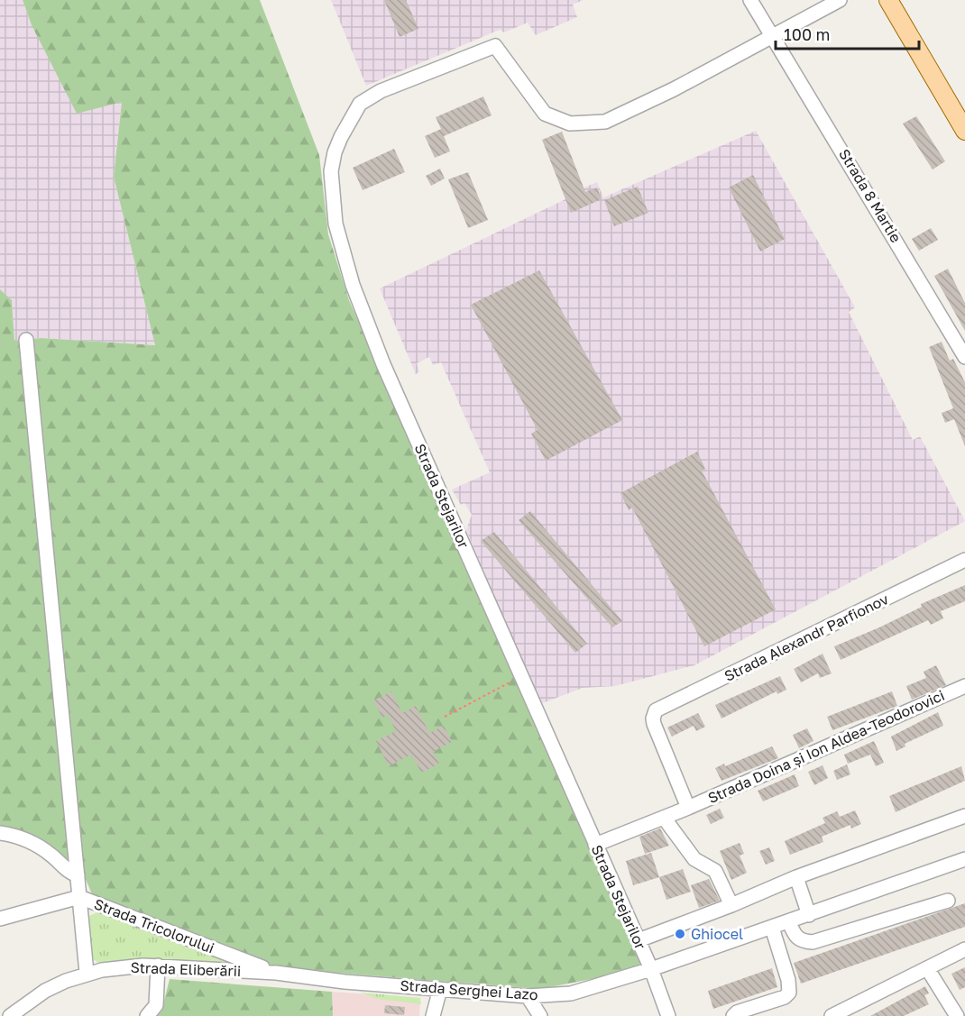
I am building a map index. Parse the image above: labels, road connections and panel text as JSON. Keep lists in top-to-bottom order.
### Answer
{
  "streets": {
    "street": [
      "Strada 8 Martie",
      "Strada Stejarilor",
      "Strada Alexandr Parfionov",
      "Strada Doina și Ion Aldea-Teodorovici",
      "Strada Tricolorului",
      "Strada Eliberării",
      "Strada Serghei Lazo"
    ]
  },
  "crossings": [
    ["Strada 8 Martie", "Strada Stejarilor"],
    ["Strada Stejarilor", "Strada Doina și Ion Aldea-Teodorovici"],
    ["Strada Stejarilor", "Strada Serghei Lazo"],
    ["Strada Alexandr Parfionov", "Strada Doina și Ion Aldea-Teodorovici"],
    ["Strada Tricolorului", "Strada Eliberării"],
    ["Strada Tricolorului", "Strada Serghei Lazo"],
    ["Strada Eliberării", "Strada Serghei Lazo"]
  ],
  "places": ["Ghiocel"],
  "scale_bar": "100 m"
}
